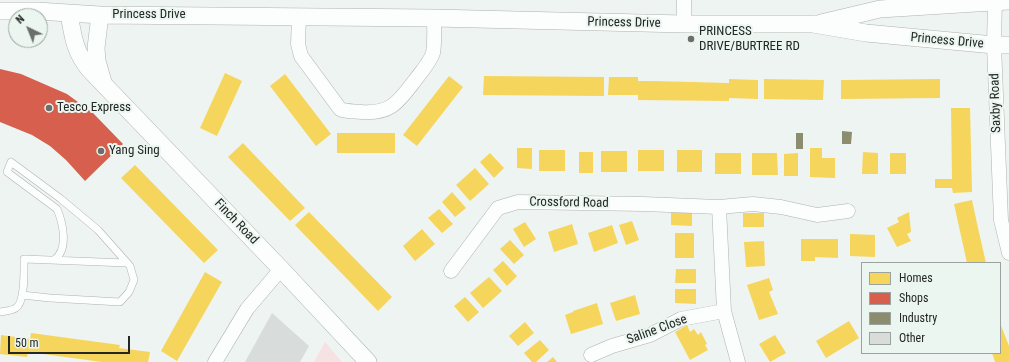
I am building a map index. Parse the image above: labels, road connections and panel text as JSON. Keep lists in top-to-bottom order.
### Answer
{
  "streets": {
    "street": [
      "Princess Drive",
      "Saxby Road",
      "Crossford Road",
      "Finch Road",
      "Saline Close"
    ]
  },
  "crossings": [
    ["Princess Drive", "Saxby Road"],
    ["Princess Drive", "Finch Road"]
  ],
  "places": ["PRINCESS DRIVE/BURTREE RD", "Tesco Express", "Yang Sing"],
  "legend": [
    "Homes",
    "Shops",
    "Industry",
    "Other"
  ],
  "scale_bar": "50 m",
  "north": "top left"
}
